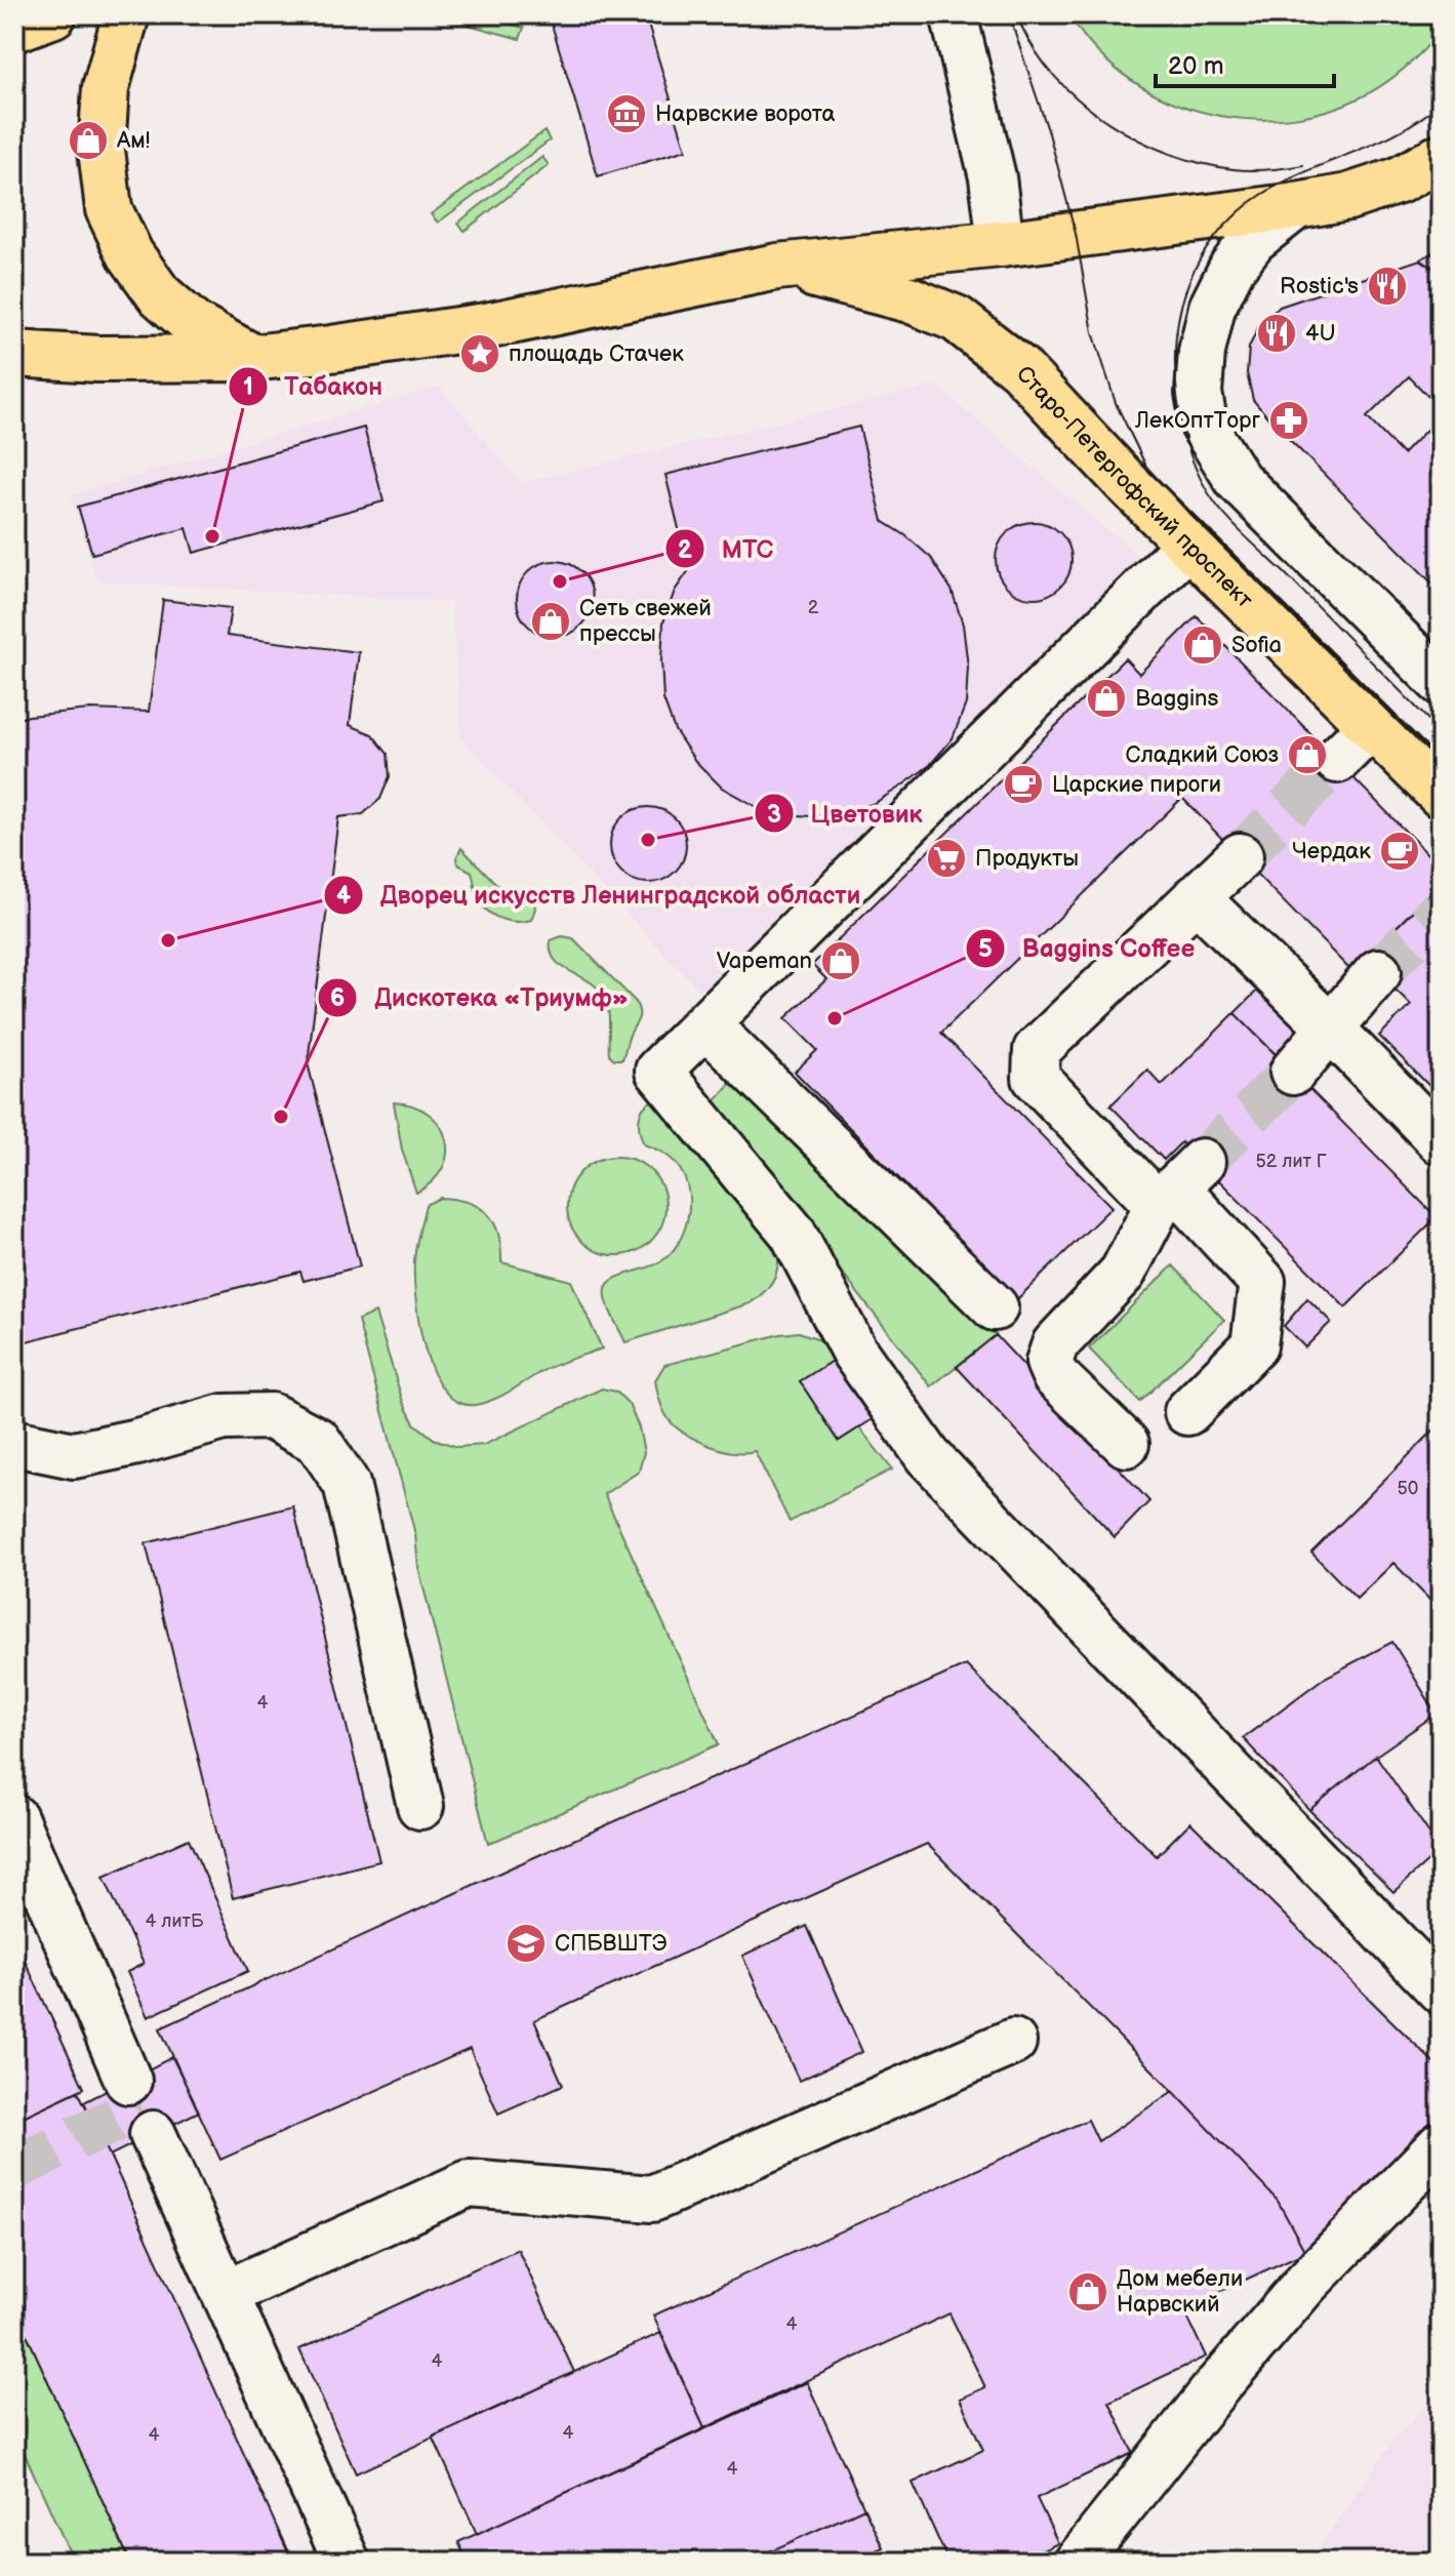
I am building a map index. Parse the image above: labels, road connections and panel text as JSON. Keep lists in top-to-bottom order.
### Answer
{
  "streets": {
    "main road": ["Старо-Петергофский проспект"]
  },
  "places": {
    "museum": ["Нарвские ворота"],
    "shop": [
      "Ам!",
      "Сеть свежей прессы",
      "Sofia",
      "Baggins",
      "Сладкий Союз",
      "Vapeman",
      "Дом мебели Нарвский"
    ],
    "restaurant": ["Rostic's", "4U"],
    "place": ["площадь Стачек"],
    "pharmacy": ["ЛекОптТорг"],
    "other": [
      "Табакон",
      "МТС",
      "Цветовик",
      "Дворец искусств Ленинградской области",
      "Baggins Coffee",
      "Дискотека «Триумф»"
    ],
    "cafe": ["Царские пироги", "Чердак"],
    "supermarket": ["Продукты"],
    "school or university": ["СПБВШТЭ"]
  },
  "house_numbers": [
    "2",
    "52 лит Г",
    "50",
    "4",
    "4 литБ",
    "4",
    "4",
    "4",
    "4",
    "4"
  ],
  "scale_bar": "20 m"
}
